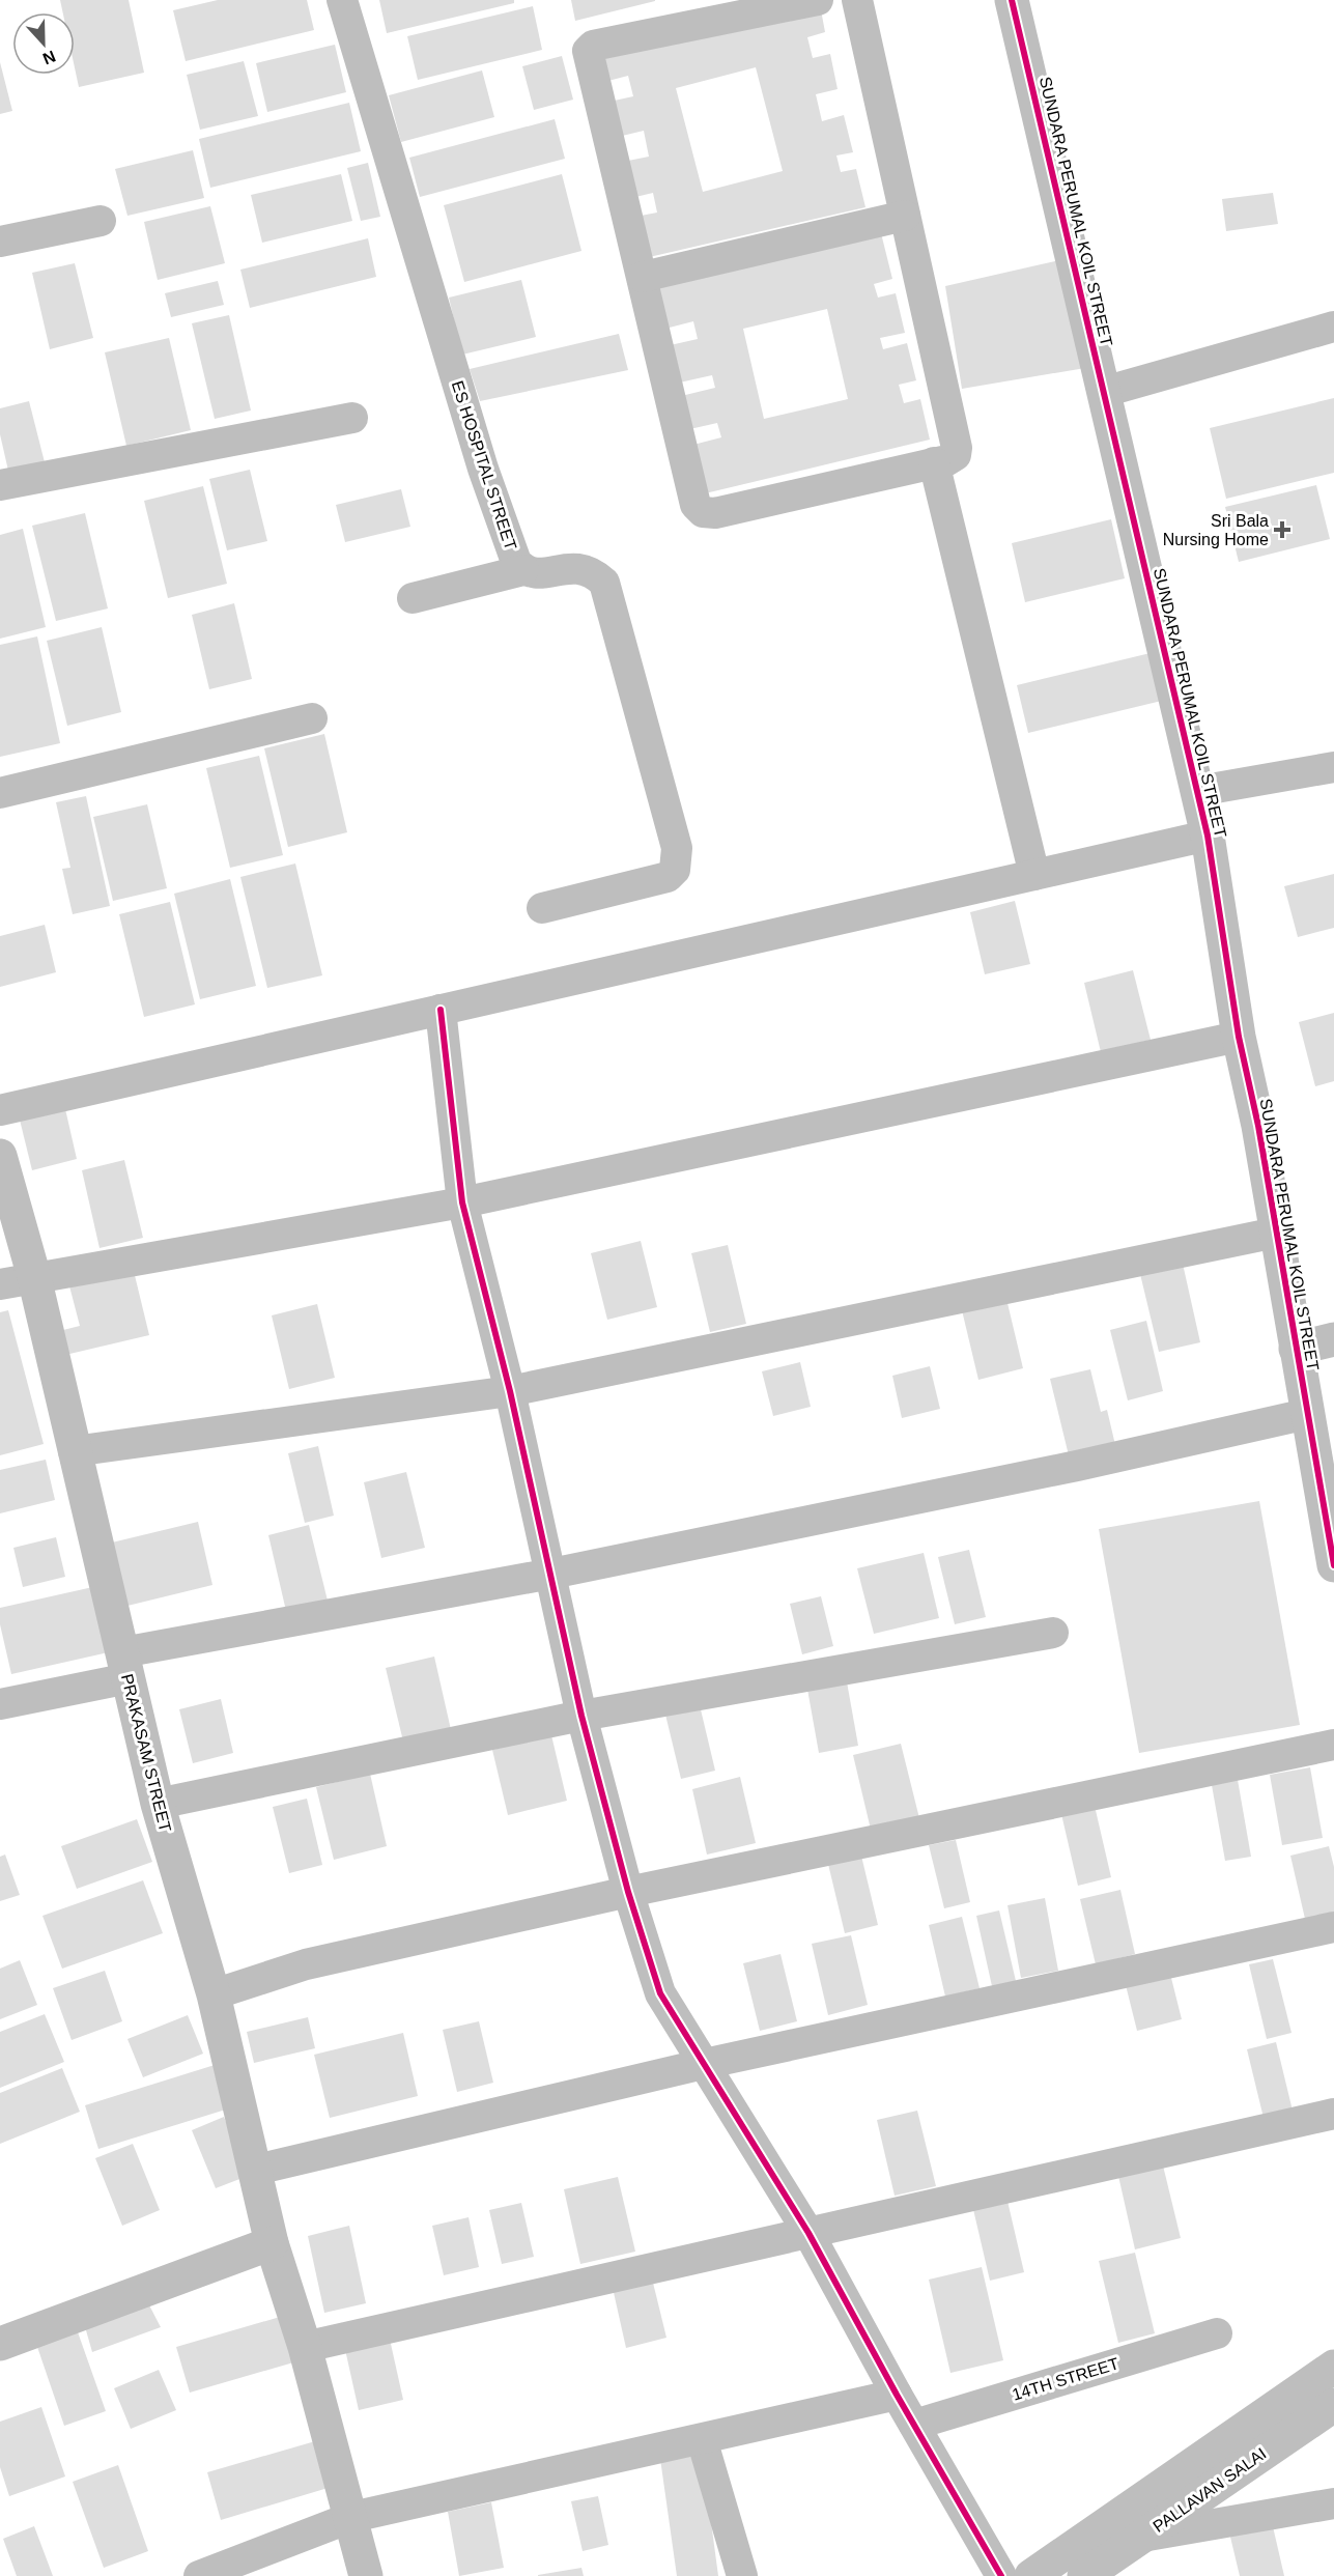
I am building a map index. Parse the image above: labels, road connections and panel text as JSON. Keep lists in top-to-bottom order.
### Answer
{
  "streets": {
    "street": [
      "SUNDARA PERUMAL KOIL STREET",
      "ES HOSPITAL STREET",
      "PRAKASAM STREET",
      "14TH STREET",
      "PALLAVAN SALAI"
    ]
  },
  "places": {
    "health": ["Sri Bala Nursing Home"]
  },
  "north": "bottom"
}
